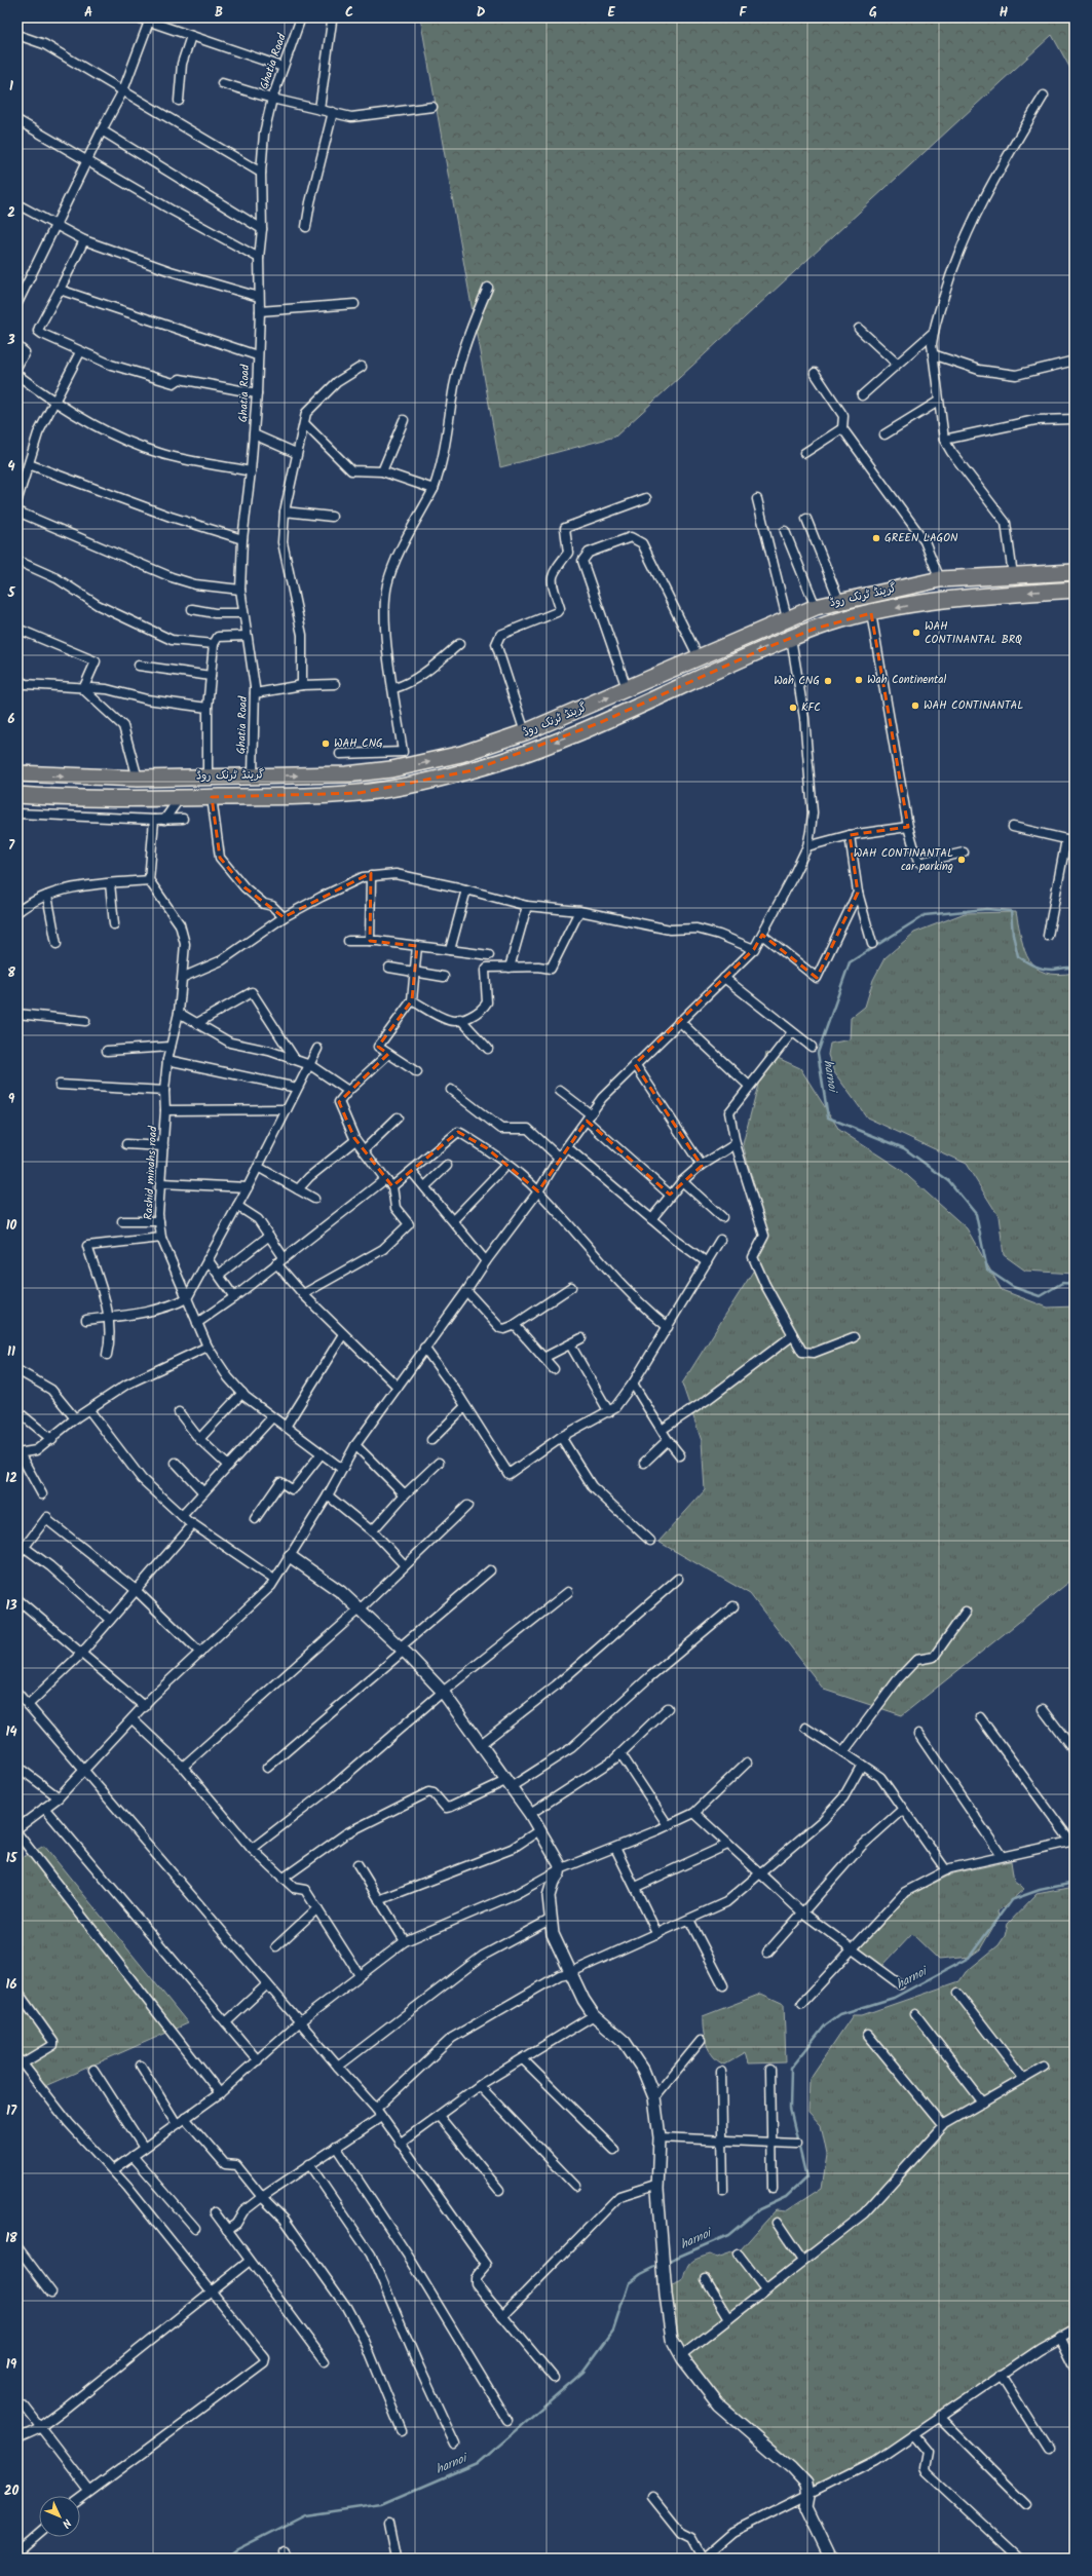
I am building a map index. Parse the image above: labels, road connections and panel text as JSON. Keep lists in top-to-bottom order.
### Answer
{
  "streets": {
    "highway": ["گرینڈ ٹرنک روڈ"],
    "street": ["Ghatia Road", "Rashid minahs road"]
  },
  "crossings": [
    ["Ghatia Road", "گرینڈ ٹرنک روڈ"]
  ],
  "water": ["harnoi"],
  "places": [
    "GREEN LAGON",
    "WAH CONTINANTAL BRQ",
    "Wah Continental",
    "Wah CNG",
    "WAH CONTINANTAL",
    "KFC",
    "WAH CNG",
    "WAH CONTINANTAL car parking"
  ],
  "north": "bottom right",
  "grid": {
    "columns": [
      "A",
      "B",
      "C",
      "D",
      "E",
      "F",
      "G",
      "H"
    ],
    "rows": [
      "1",
      "2",
      "3",
      "4",
      "5",
      "6",
      "7",
      "8",
      "9",
      "10",
      "11",
      "12",
      "13",
      "14",
      "15",
      "16",
      "17",
      "18",
      "19",
      "20"
    ]
  }
}
